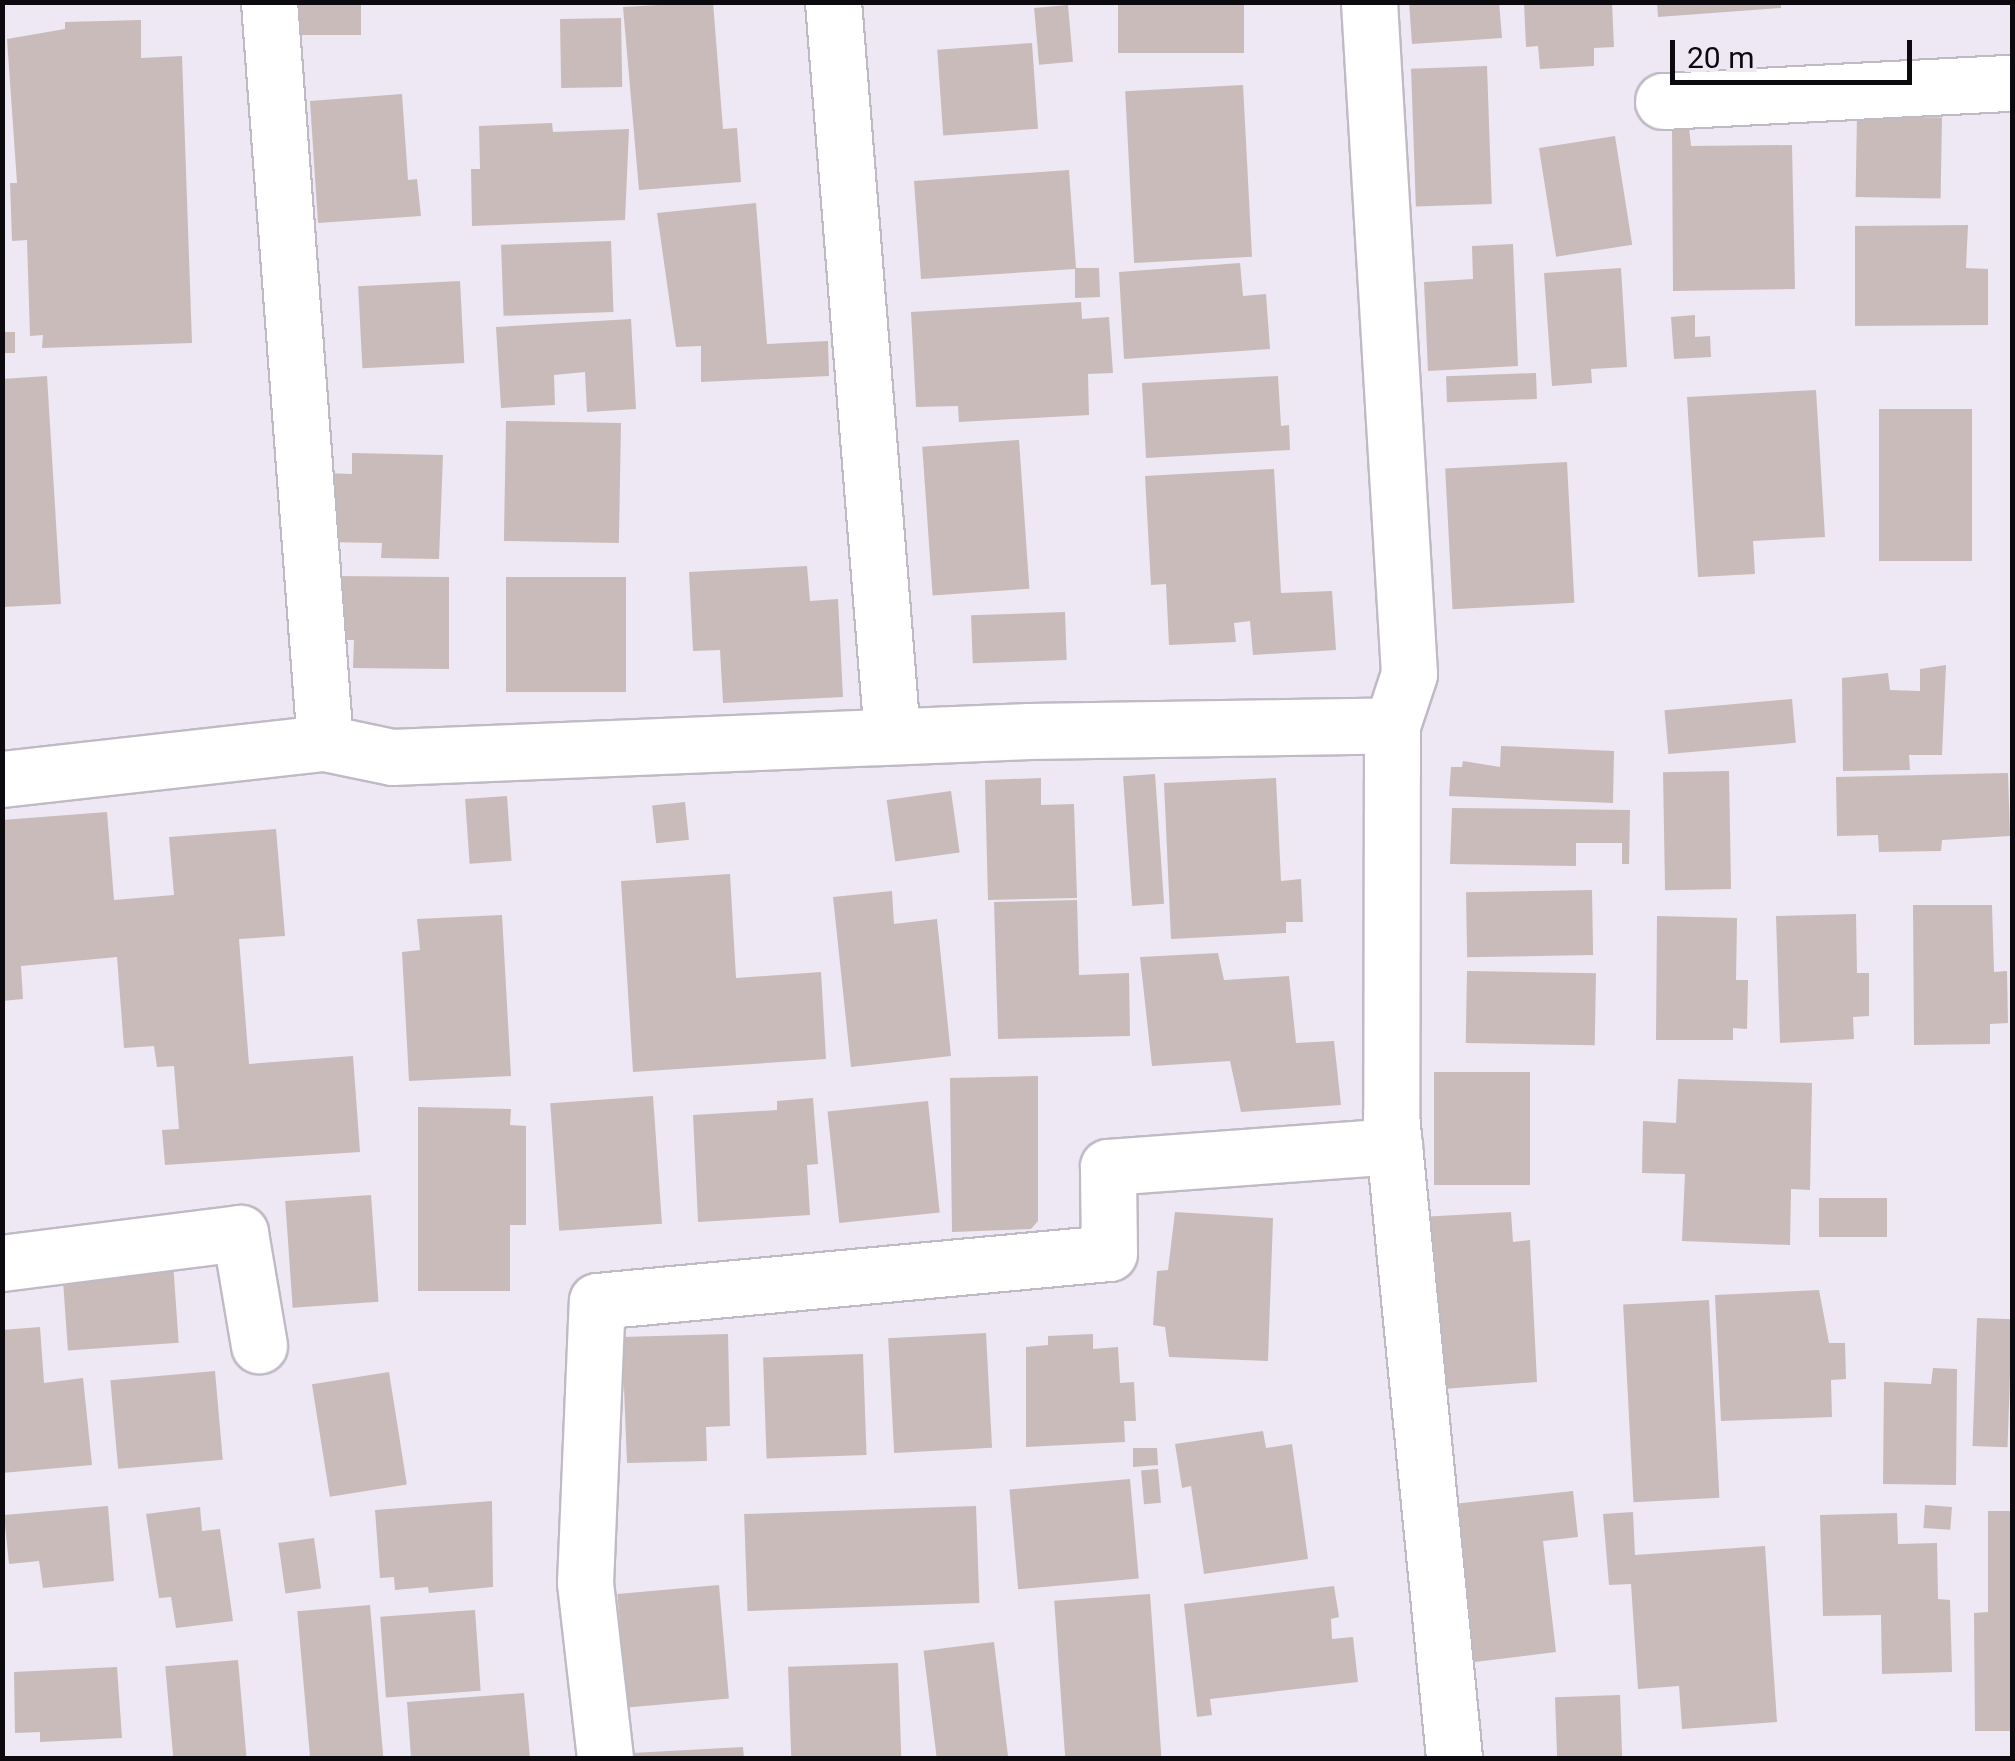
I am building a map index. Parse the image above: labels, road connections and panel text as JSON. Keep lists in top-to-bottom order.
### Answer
{
  "scale_bar": "20 m"
}
